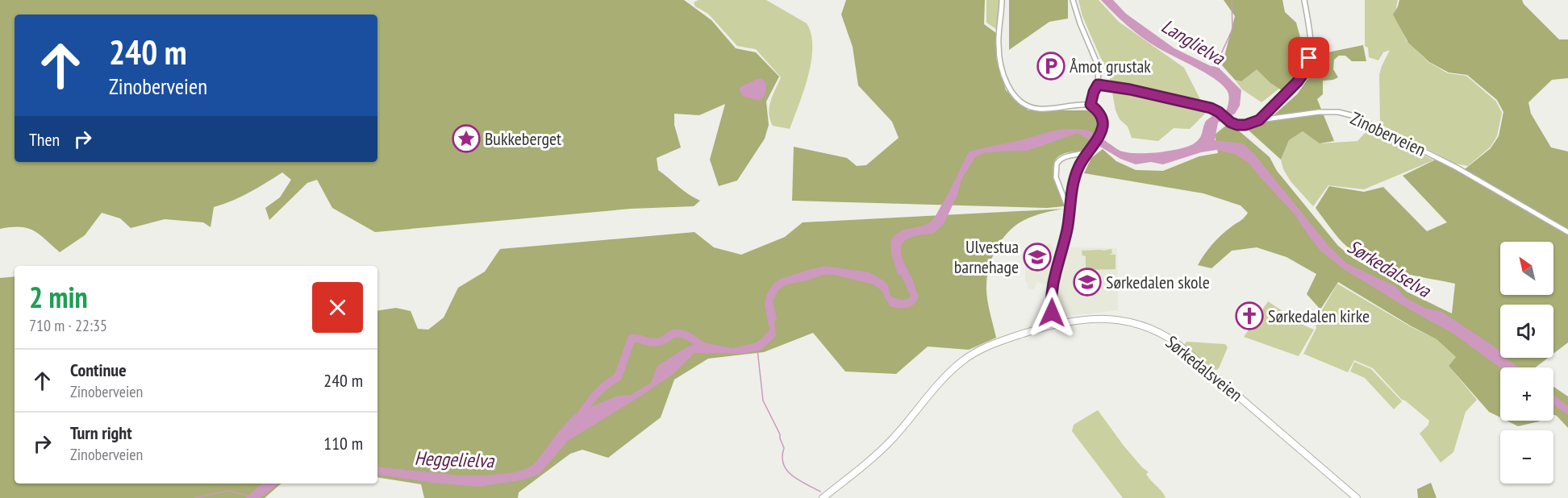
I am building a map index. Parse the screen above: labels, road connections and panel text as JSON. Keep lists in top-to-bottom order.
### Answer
{
  "streets": {
    "street": ["Zinoberveien", "Sørkedalsveien"]
  },
  "water": ["Langlielva", "Sørkedalselva", "Heggelielva"],
  "places": {
    "parking": ["Åmot grustak"],
    "place": ["Bukkeberget"],
    "school or university": ["Ulvestua barnehage", "Sørkedalen skole"],
    "church": ["Sørkedalen kirke"]
  },
  "north": "top left",
  "page": {
    "turn": ["240 m", "Zinoberveien"],
    "then": "Then",
    "map_buttons": ["+", "−"],
    "heading": ["2 min", "710 m · 22:35"],
    "list": [
      {
        "name": "Continue",
        "note": "Zinoberveien",
        "value": "240 m"
      },
      {
        "name": "Turn right",
        "note": "Zinoberveien",
        "value": "110 m"
      }
    ]
  }
}
